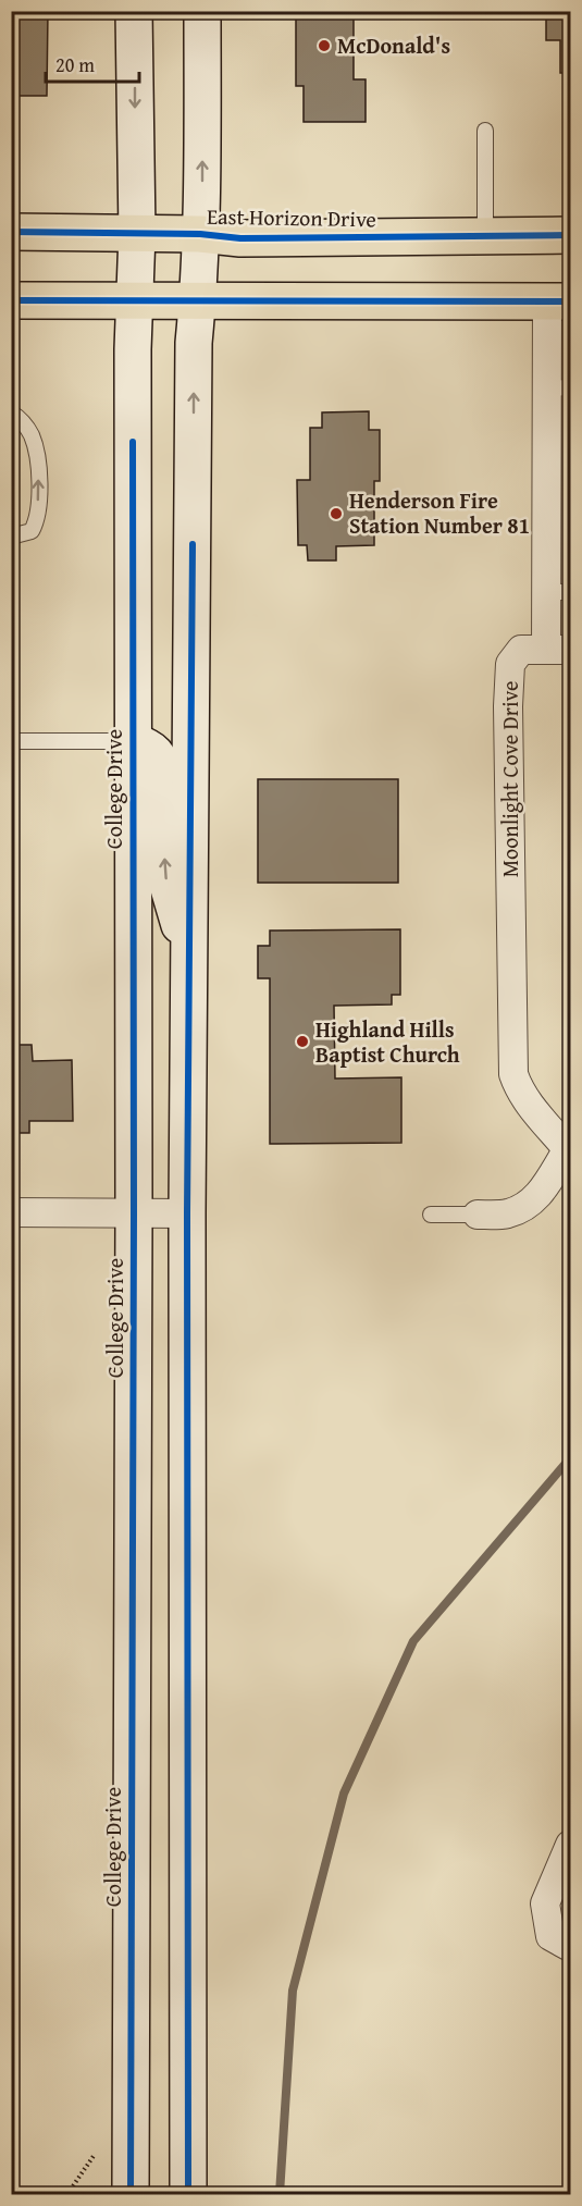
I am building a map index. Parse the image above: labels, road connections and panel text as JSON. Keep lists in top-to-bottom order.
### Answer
{
  "streets": {
    "main road": ["East Horizon Drive", "College Drive"],
    "street": ["Moonlight Cove Drive"]
  },
  "crossings": [
    ["East Horizon Drive", "College Drive"]
  ],
  "places": ["McDonald's", "Henderson Fire Station Number 81", "Highland Hills Baptist Church"],
  "scale_bar": "20 m"
}
